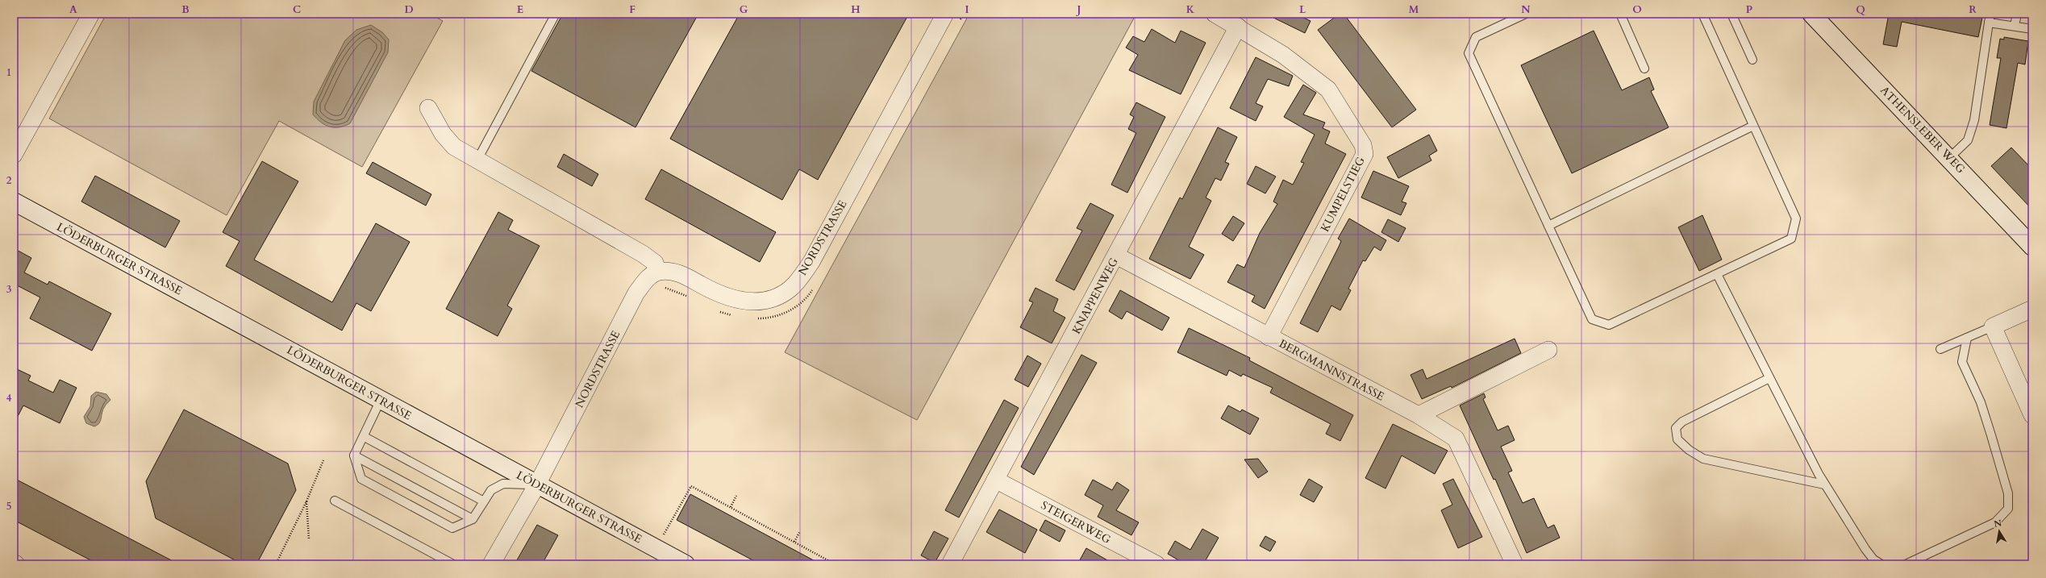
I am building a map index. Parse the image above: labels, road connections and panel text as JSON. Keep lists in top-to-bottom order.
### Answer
{
  "streets": {
    "street": [
      "ATHENSLEBER WEG",
      "KUMPELSTIEG",
      "NORDSTRASSE",
      "LÖDERBURGER STRASSE",
      "KNAPPENWEG",
      "BERGMANNSTRASSE",
      "STEIGERWEG"
    ]
  },
  "crossings": [
    ["KUMPELSTIEG", "KNAPPENWEG"],
    ["KUMPELSTIEG", "BERGMANNSTRASSE"],
    ["NORDSTRASSE", "LÖDERBURGER STRASSE"],
    ["KNAPPENWEG", "BERGMANNSTRASSE"],
    ["KNAPPENWEG", "STEIGERWEG"]
  ],
  "north": "top",
  "grid": {
    "columns": [
      "A",
      "B",
      "C",
      "D",
      "E",
      "F",
      "G",
      "H",
      "I",
      "J",
      "K",
      "L",
      "M",
      "N",
      "O",
      "P",
      "Q",
      "R"
    ],
    "rows": [
      "1",
      "2",
      "3",
      "4",
      "5"
    ]
  }
}
